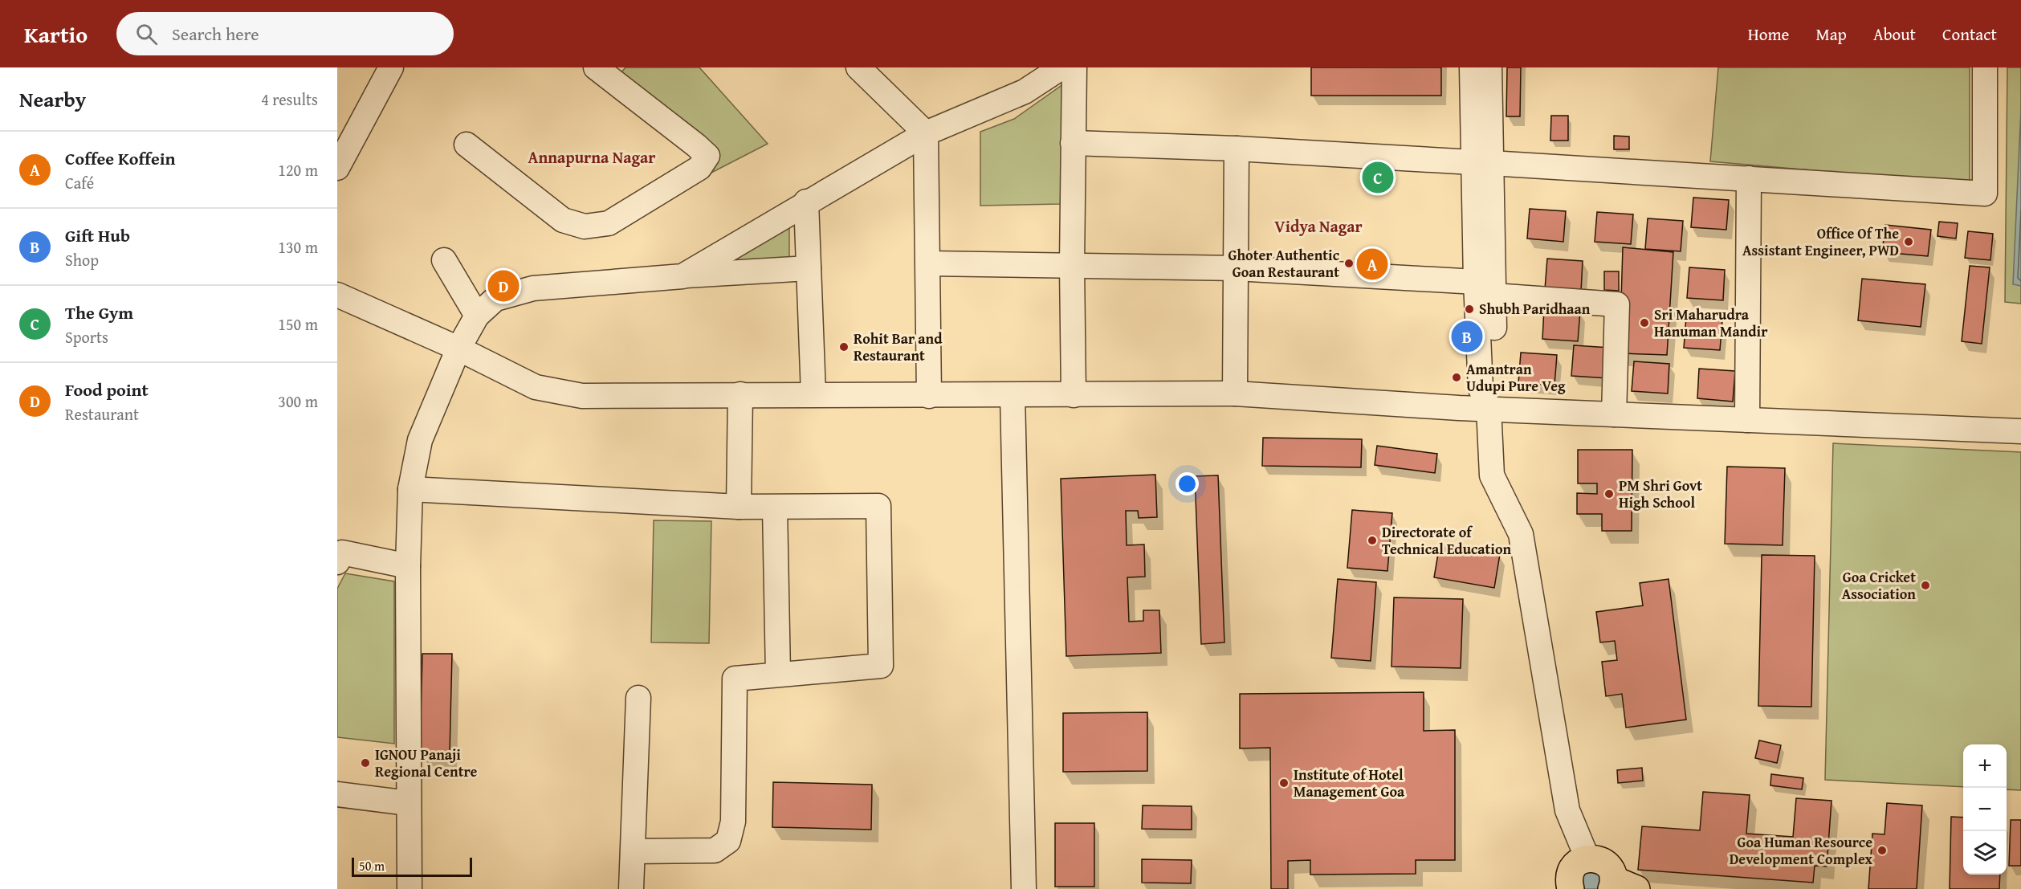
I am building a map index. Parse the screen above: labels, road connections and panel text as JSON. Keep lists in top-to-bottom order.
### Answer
{
  "districts": ["Annapurna Nagar", "Vidya Nagar"],
  "places": [
    "Office Of The Assistant Engineer, PWD",
    "Ghoter Authentic Goan Restaurant",
    "Shubh Paridhaan",
    "Sri Maharudra Hanuman Mandir",
    "Rohit Bar and Restaurant",
    "Amantran Udupi Pure Veg",
    "PM Shri Govt High School",
    "Directorate of Technical Education",
    "Goa Cricket Association",
    "IGNOU Panaji Regional Centre",
    "Institute of Hotel Management Goa",
    "Goa Human Resource Development Complex"
  ],
  "scale_bar": "50 m",
  "page": {
    "header": "Kartio",
    "search": "Search here",
    "nav": [
      "Home",
      "Map",
      "About",
      "Contact"
    ],
    "heading": ["Nearby", "4 results"],
    "list": [
      {
        "mark": "A",
        "name": "Coffee Koffein",
        "note": "Café",
        "value": "120 m"
      },
      {
        "mark": "B",
        "name": "Gift Hub",
        "note": "Shop",
        "value": "130 m"
      },
      {
        "mark": "C",
        "name": "The Gym",
        "note": "Sports",
        "value": "150 m"
      },
      {
        "mark": "D",
        "name": "Food point",
        "note": "Restaurant",
        "value": "300 m"
      }
    ],
    "pins": [
      "C",
      "A",
      "D",
      "B"
    ],
    "map_buttons": ["+", "−"],
    "scale": "50 m"
  }
}
